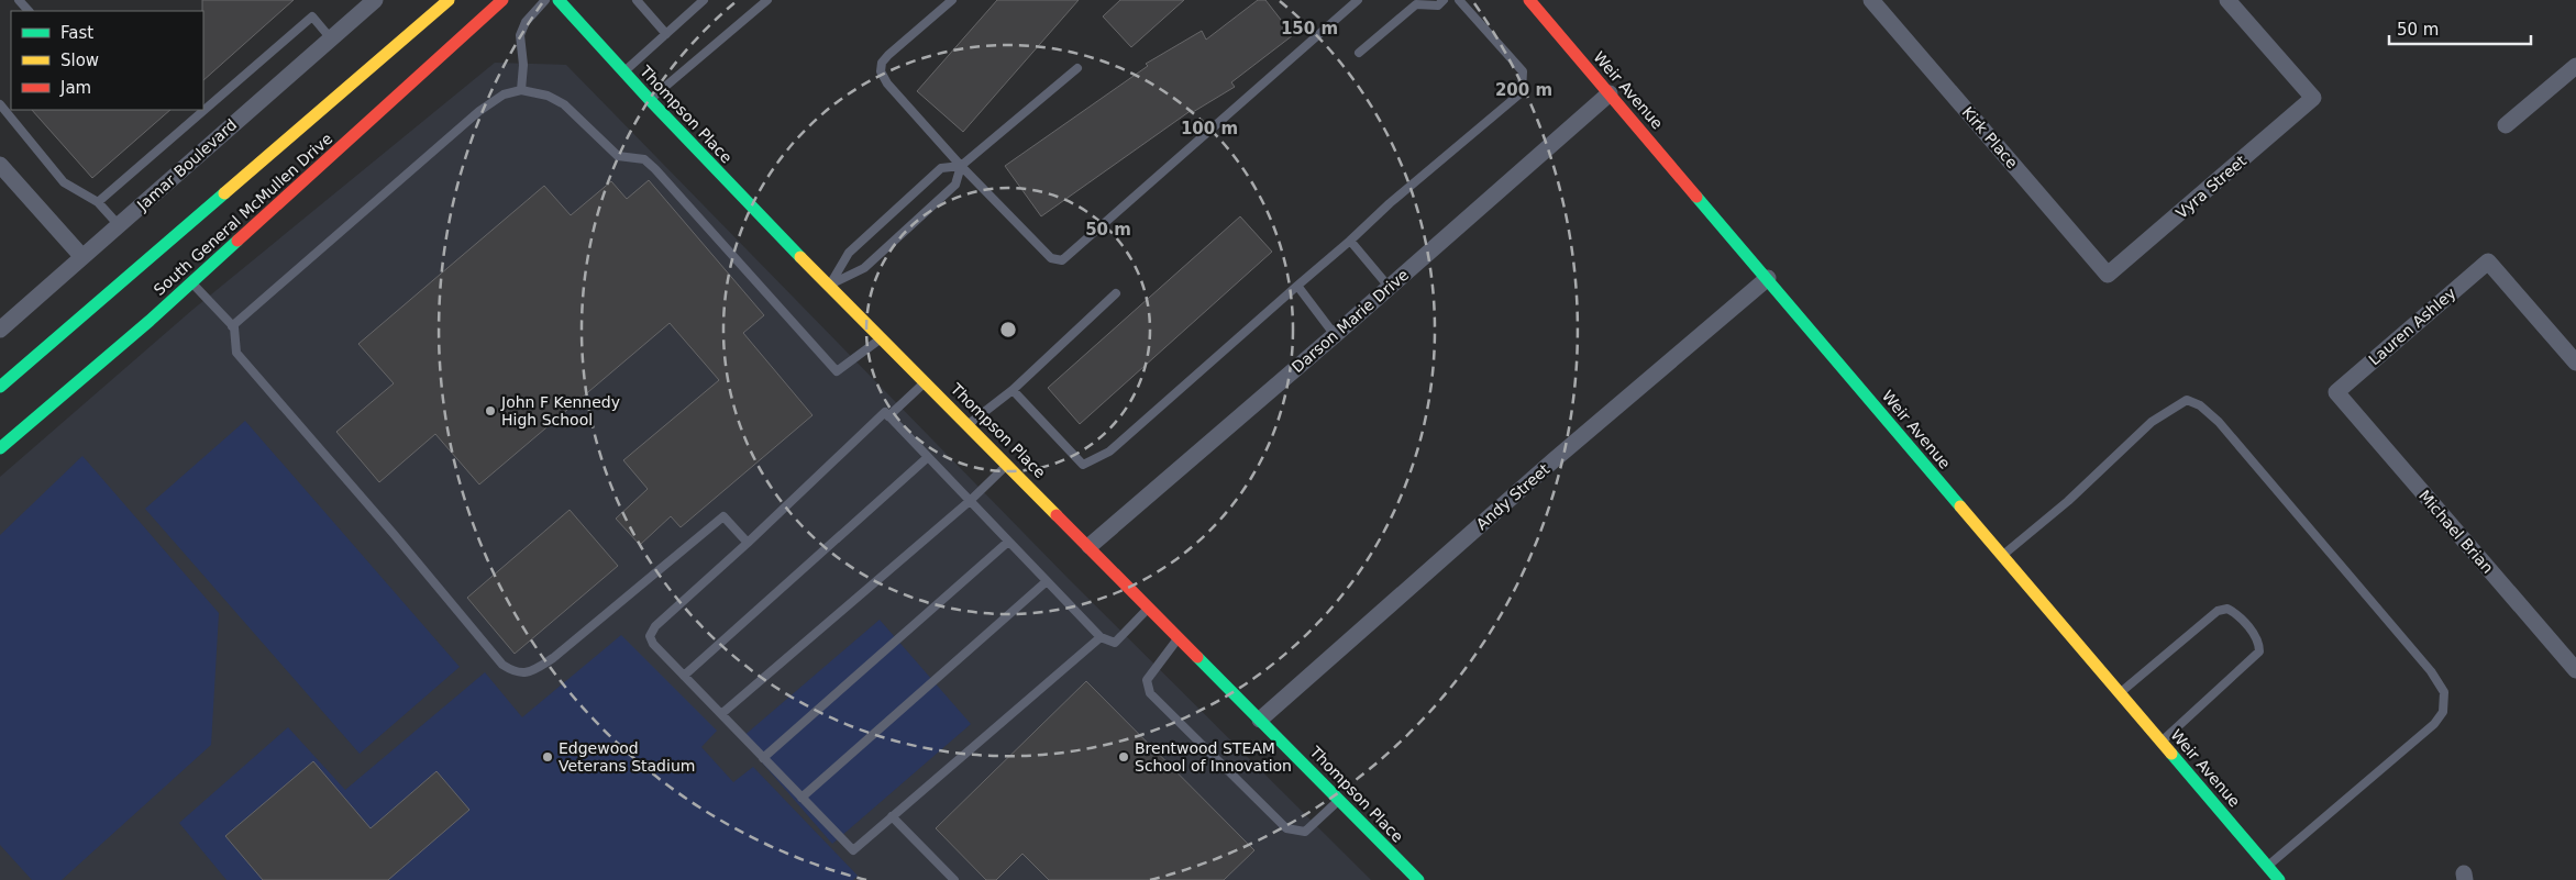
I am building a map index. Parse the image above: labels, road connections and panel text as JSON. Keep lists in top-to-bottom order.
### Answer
{
  "streets": {
    "street": [
      "Weir Avenue",
      "Thompson Place",
      "Kirk Place",
      "Jamar Boulevard",
      "Vyra Street",
      "South General McMullen Drive",
      "Darson Marie Drive",
      "Lauren Ashley",
      "Andy Street",
      "Michael Brian"
    ]
  },
  "crossings": [
    ["Weir Avenue", "Darson Marie Drive"],
    ["Weir Avenue", "Andy Street"],
    ["Thompson Place", "Darson Marie Drive"],
    ["Thompson Place", "Andy Street"],
    ["Kirk Place", "Vyra Street"],
    ["Lauren Ashley", "Michael Brian"]
  ],
  "places": ["John F Kennedy High School", "Edgewood Veterans Stadium", "Brentwood STEAM School of Innovation"],
  "legend": ["Fast", "Slow", "Jam"],
  "scale_bar": "50 m",
  "rings": [
    "150 m",
    "200 m",
    "100 m",
    "50 m"
  ]
}
